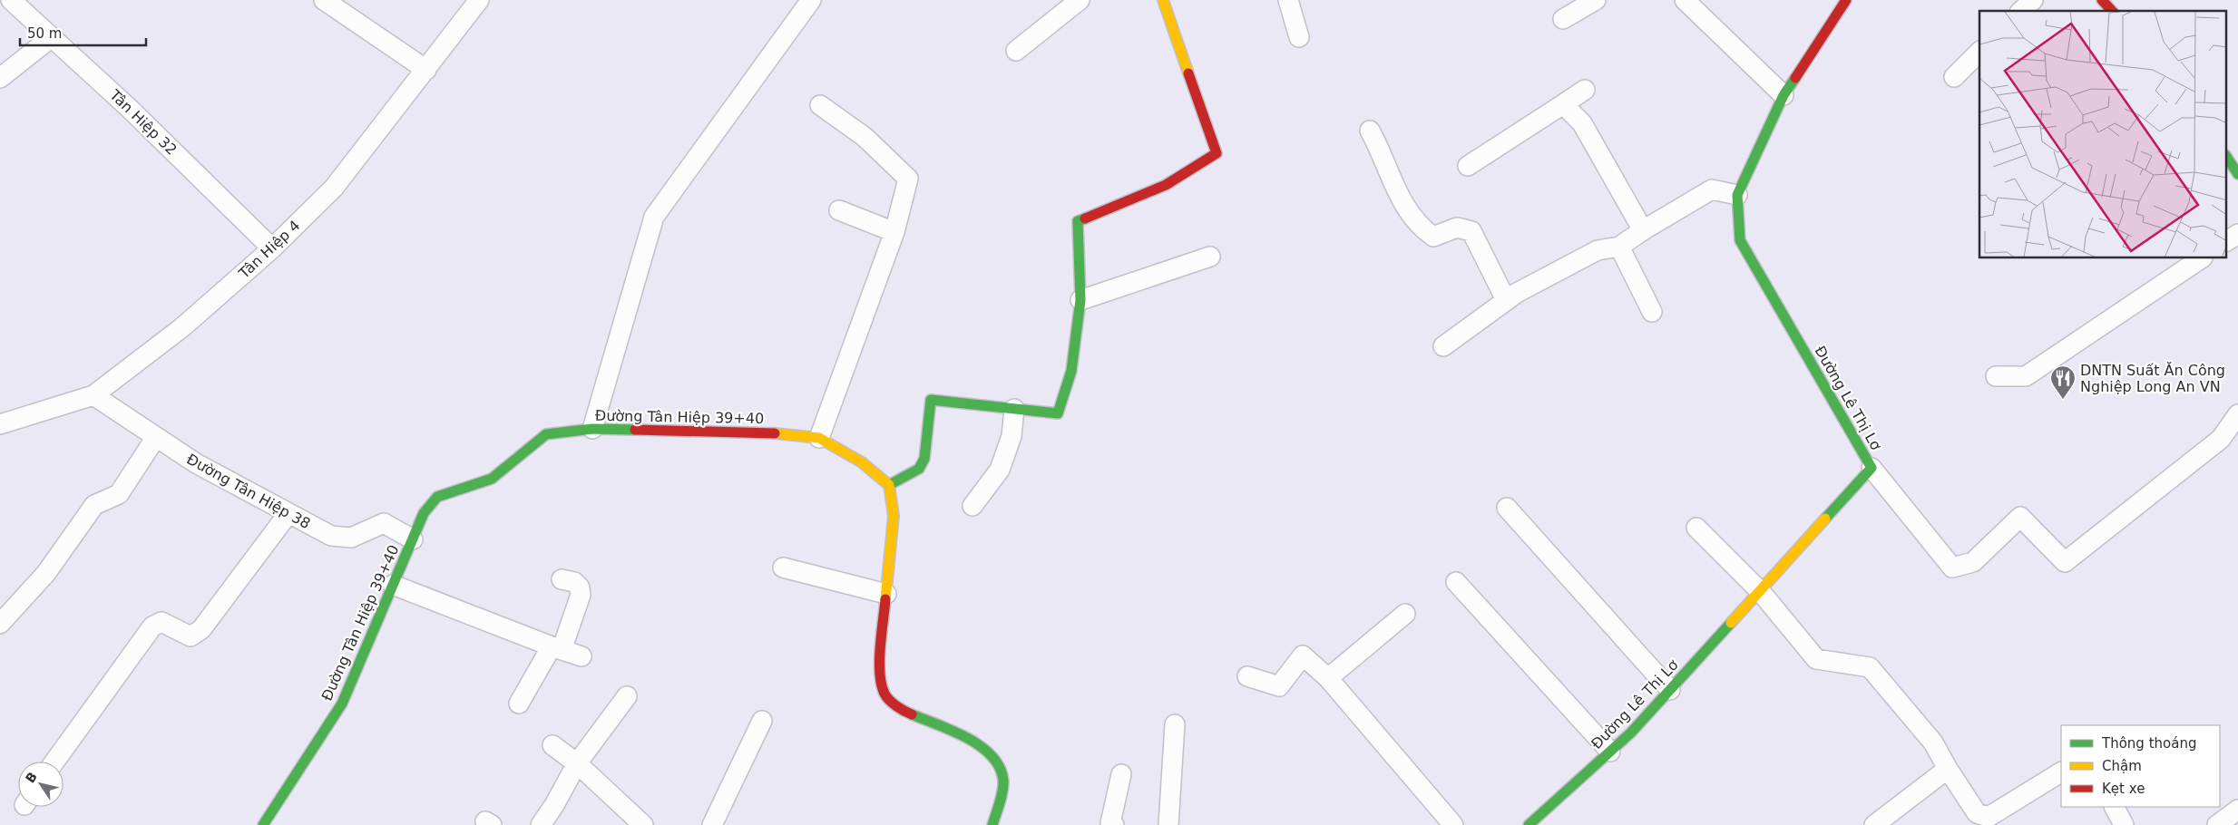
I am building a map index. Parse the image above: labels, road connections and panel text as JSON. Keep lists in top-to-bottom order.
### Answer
{
  "streets": {
    "street": [
      "Tân Hiệp 32",
      "Tân Hiệp 4",
      "Đường Lê Thị Lơ",
      "Đường Tân Hiệp 39+40",
      "Đường Tân Hiệp 38"
    ]
  },
  "crossings": [
    ["Tân Hiệp 32", "Tân Hiệp 4"],
    ["Tân Hiệp 4", "Đường Tân Hiệp 38"],
    ["Đường Tân Hiệp 39+40", "Đường Tân Hiệp 38"]
  ],
  "places": {
    "restaurant": ["DNTN Suất Ăn Công Nghiệp Long An VN"]
  },
  "legend": ["Thông thoáng", "Chậm", "Kẹt xe"],
  "scale_bar": "50 m",
  "north": "top left"
}
